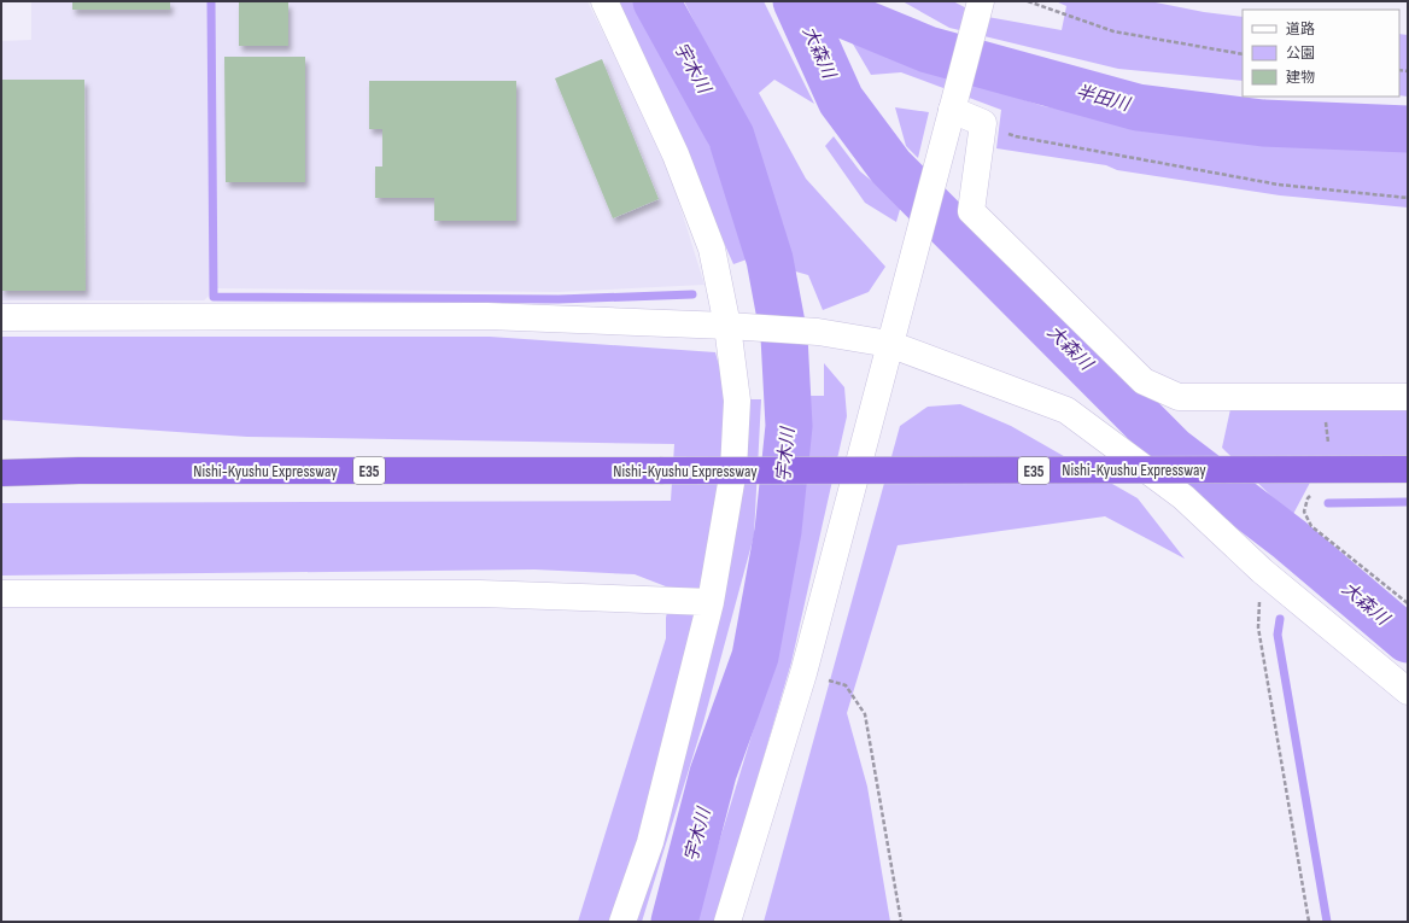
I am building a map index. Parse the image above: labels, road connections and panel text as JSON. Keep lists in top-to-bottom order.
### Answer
{
  "streets": {
    "highway": ["Nishi-Kyushu Expressway", "E35"]
  },
  "water": ["大森川", "宇木川", "半田川"],
  "legend": ["道路", "公園", "建物"]
}
